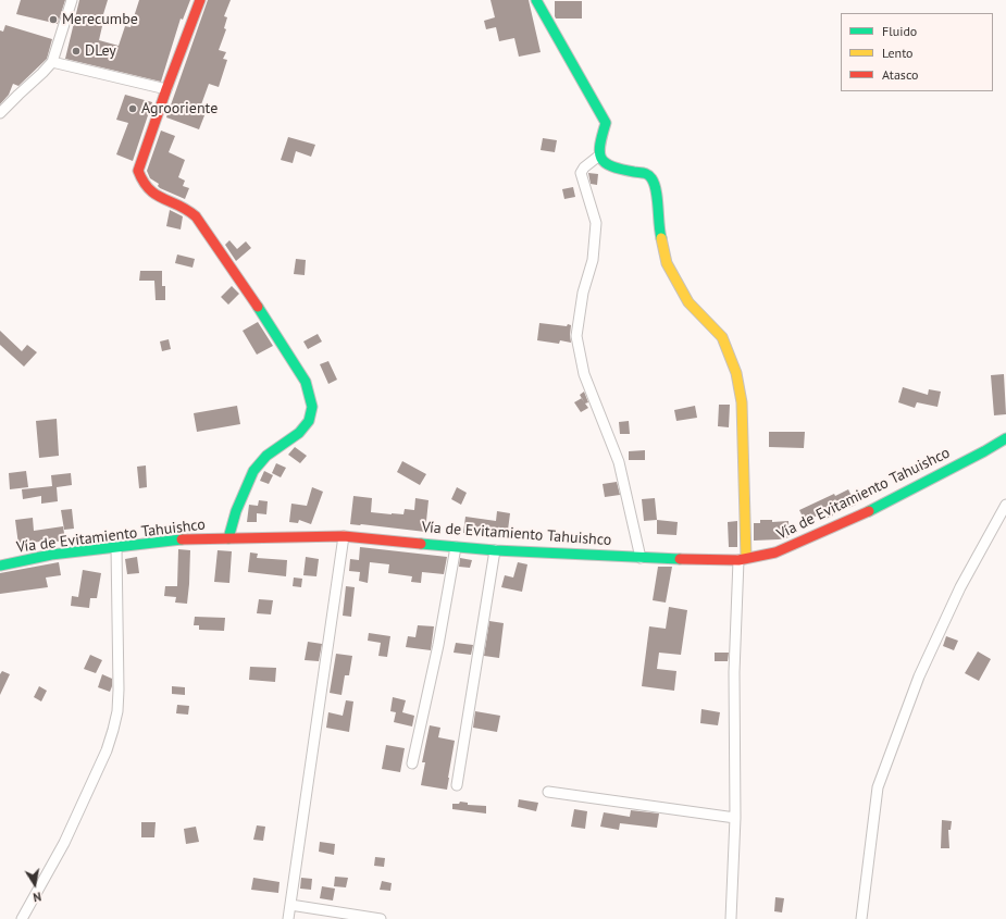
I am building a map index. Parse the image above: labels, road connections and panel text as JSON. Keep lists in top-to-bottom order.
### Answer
{
  "streets": {
    "street": ["Vía de Evitamiento Tahuishco"]
  },
  "places": ["Merecumbe", "DLey", "Agrooriente"],
  "legend": ["Fluido", "Lento", "Atasco"],
  "north": "bottom"
}
